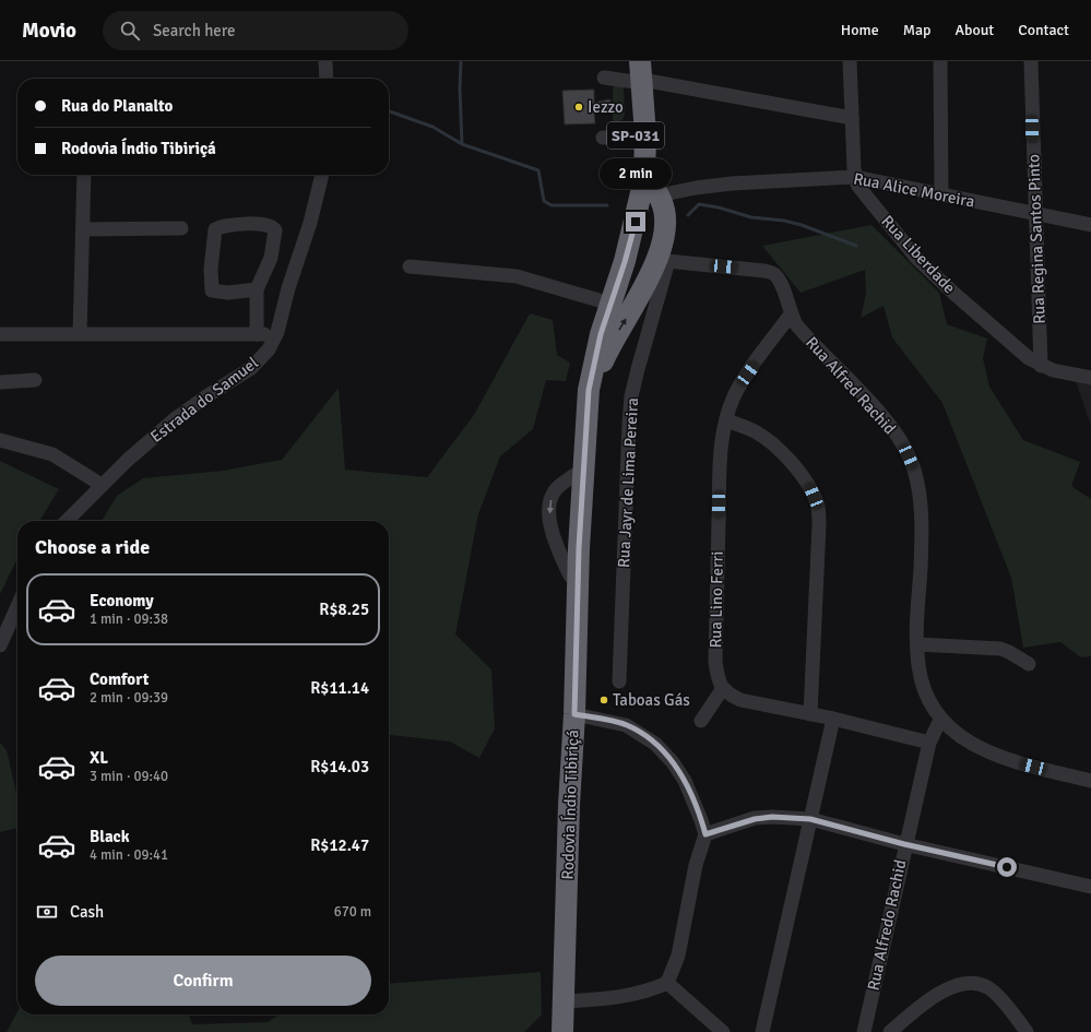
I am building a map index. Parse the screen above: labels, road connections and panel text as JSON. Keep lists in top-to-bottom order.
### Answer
{
  "streets": {
    "highway": ["SP-031", "Rodovia Índio Tibiriçá"],
    "street": [
      "Rua Alice Moreira",
      "Rua Regina Santos Pinto",
      "Rua Liberdade",
      "Rua Alfred Rachid",
      "Estrada do Samuel",
      "Rua Jayr de Lima Pereira",
      "Rua Lino Ferri",
      "Rua Alfredo Rachid"
    ]
  },
  "crossings": [
    ["Rua Alice Moreira", "Rua Regina Santos Pinto"],
    ["Rua Alice Moreira", "Rua Liberdade"],
    ["Rua Regina Santos Pinto", "Rua Liberdade"],
    ["Rua Alfred Rachid", "Rua Jayr de Lima Pereira"],
    ["Rua Alfred Rachid", "Rua Lino Ferri"],
    ["Rua Alfred Rachid", "Rua Alfredo Rachid"]
  ],
  "places": ["Iezzo", "Taboas Gás"],
  "page": {
    "header": "Movio",
    "search": "Search here",
    "nav": [
      "Home",
      "Map",
      "About",
      "Contact"
    ],
    "banner": ["Rua do Planalto", "Rodovia Índio Tibiriçá"],
    "bubble": "2 min",
    "heading": "Choose a ride",
    "list": [
      {
        "name": "Economy",
        "note": "1 min · 09:38",
        "value": "R$8.25"
      },
      {
        "name": "Comfort",
        "note": "2 min · 09:39",
        "value": "R$11.14"
      },
      {
        "name": "XL",
        "note": "3 min · 09:40",
        "value": "R$14.03"
      },
      {
        "name": "Black",
        "note": "4 min · 09:41",
        "value": "R$12.47"
      }
    ],
    "pay": ["Cash", "670 m"],
    "buttons": "Confirm"
  }
}
